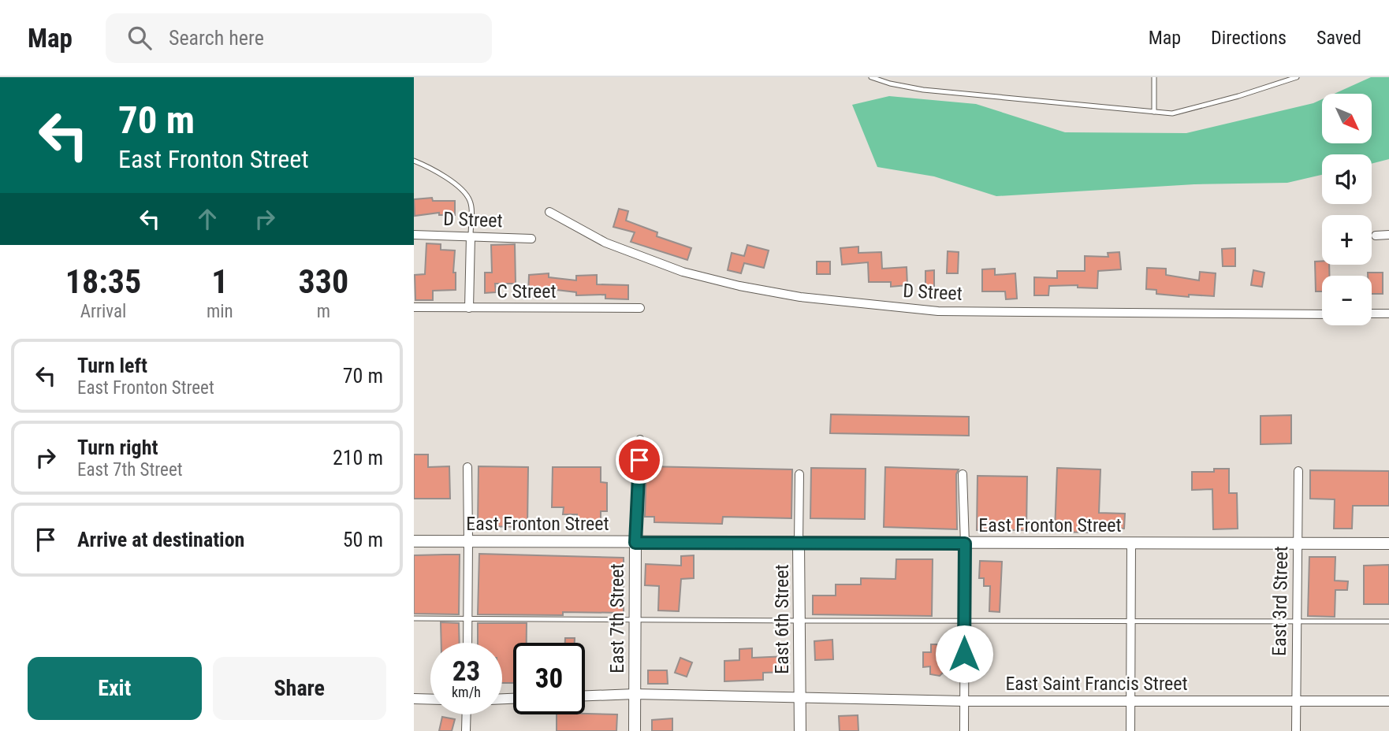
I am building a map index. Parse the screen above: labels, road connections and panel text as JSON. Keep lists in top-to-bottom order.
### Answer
{
  "streets": {
    "main road": ["East Fronton Street", "East 7th Street", "East 6th Street"],
    "street": [
      "D Street",
      "C Street",
      "East 3rd Street",
      "East Saint Francis Street"
    ]
  },
  "crossings": [
    ["East Fronton Street", "East 3rd Street"],
    ["East Fronton Street", "East 7th Street"],
    ["East Fronton Street", "East 6th Street"],
    ["East 3rd Street", "East Saint Francis Street"],
    ["East 7th Street", "East Saint Francis Street"],
    ["East 6th Street", "East Saint Francis Street"]
  ],
  "north": "bottom right",
  "page": {
    "header": "Map",
    "search": "Search here",
    "nav": ["Map", "Directions", "Saved"],
    "turn": ["70 m", "East Fronton Street"],
    "map_buttons": ["+", "−"],
    "eta": [
      "18:35",
      "Arrival",
      "1",
      "min",
      "330",
      "m"
    ],
    "list": [
      {
        "name": "Turn left",
        "note": "East Fronton Street",
        "value": "70 m"
      },
      {
        "name": "Turn right",
        "note": "East 7th Street",
        "value": "210 m"
      },
      {
        "name": "Arrive at destination",
        "value": "50 m"
      }
    ],
    "speed": "23 km/h",
    "limit": "30",
    "buttons": ["Exit", "Share"]
  }
}
